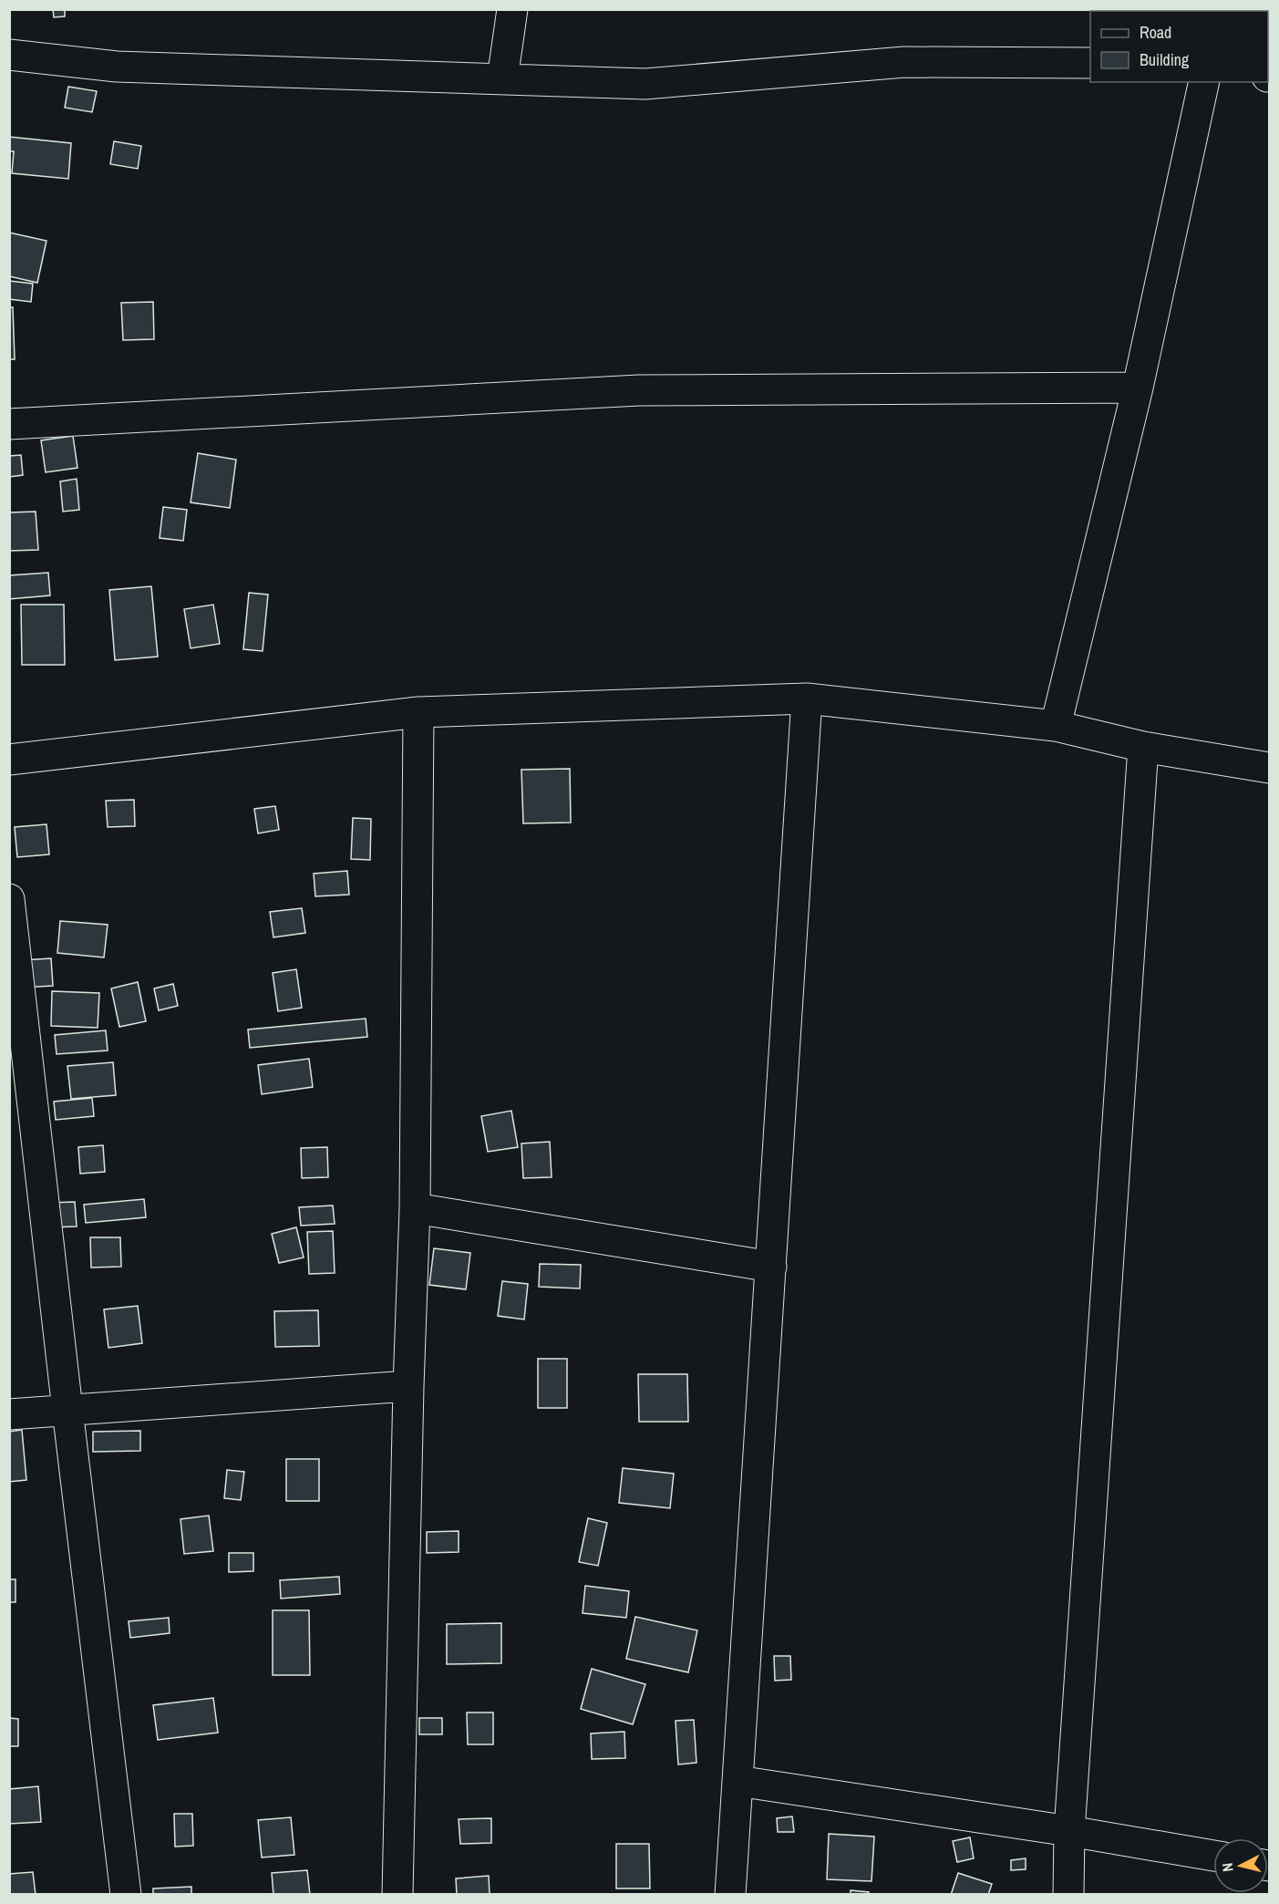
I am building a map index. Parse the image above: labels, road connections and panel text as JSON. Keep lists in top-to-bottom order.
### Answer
{
  "legend": ["Road", "Building"],
  "north": "left"
}
